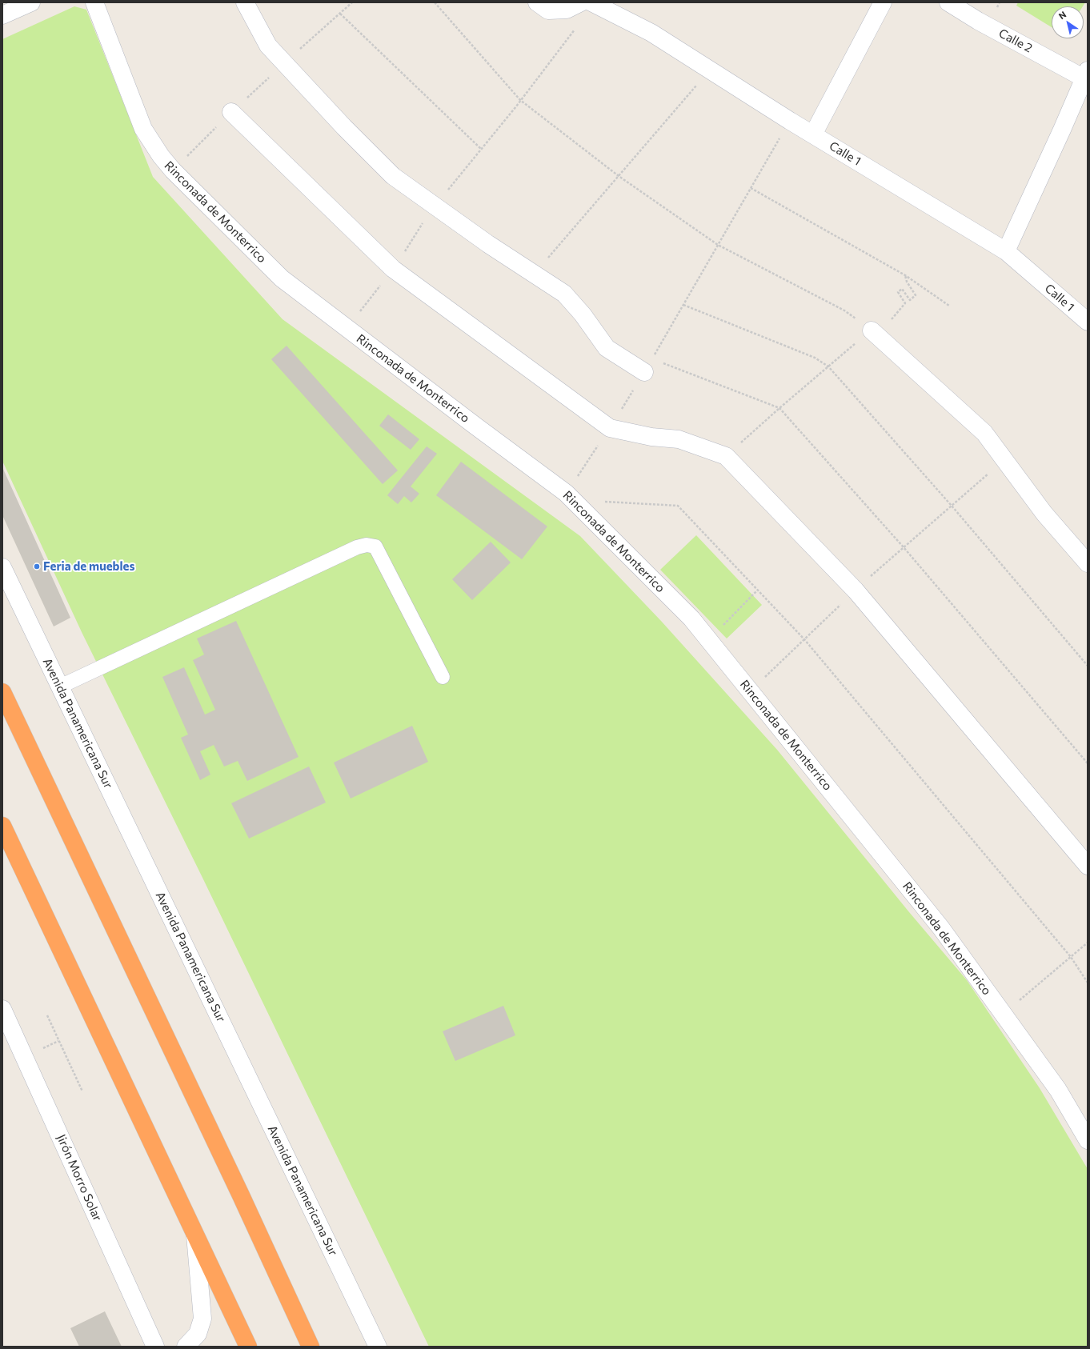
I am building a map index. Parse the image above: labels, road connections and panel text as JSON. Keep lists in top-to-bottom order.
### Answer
{
  "streets": {
    "street": [
      "Calle 2",
      "Calle 1",
      "Rinconada de Monterrico",
      "Avenida Panamericana Sur",
      "Jirón Morro Solar"
    ]
  },
  "places": ["Feria de muebles"],
  "north": "top left"
}
